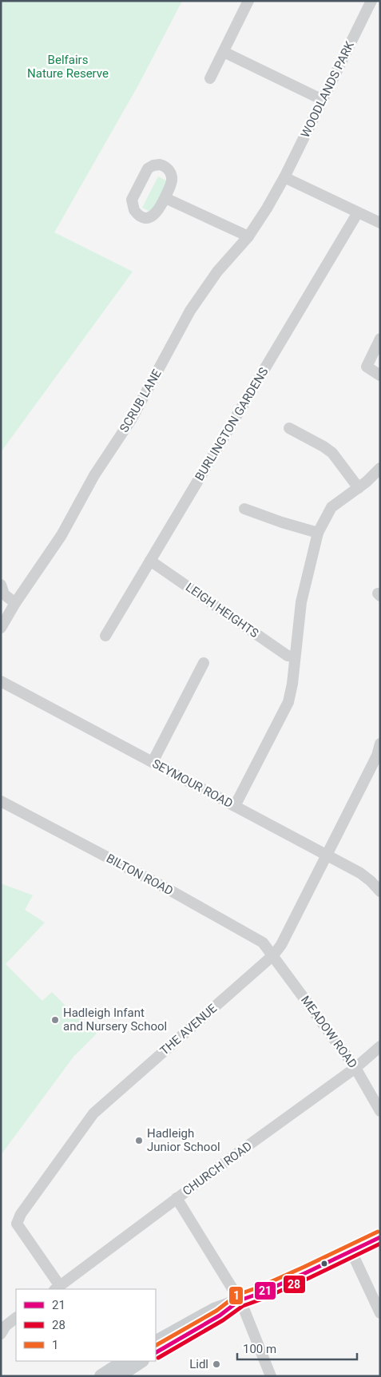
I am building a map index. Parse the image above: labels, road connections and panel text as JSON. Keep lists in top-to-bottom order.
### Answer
{
  "streets": {
    "street": [
      "WOODLANDS PARK",
      "SCRUB LANE",
      "BURLINGTON GARDENS",
      "LEIGH HEIGHTS",
      "SEYMOUR ROAD",
      "BILTON ROAD",
      "THE AVENUE",
      "MEADOW ROAD",
      "CHURCH ROAD"
    ]
  },
  "crossings": [
    ["WOODLANDS PARK", "SCRUB LANE"],
    ["BURLINGTON GARDENS", "LEIGH HEIGHTS"],
    ["SEYMOUR ROAD", "THE AVENUE"],
    ["BILTON ROAD", "THE AVENUE"],
    ["BILTON ROAD", "MEADOW ROAD"],
    ["THE AVENUE", "MEADOW ROAD"],
    ["THE AVENUE", "CHURCH ROAD"],
    ["MEADOW ROAD", "CHURCH ROAD"]
  ],
  "parks": ["Belfairs Nature Reserve"],
  "places": ["Hadleigh Infant and Nursery School", "Hadleigh Junior School", "Lidl"],
  "lines": ["transit line 1", "transit line 21", "transit line 28"],
  "legend": ["21", "28", "1"],
  "scale_bar": "100 m"
}
